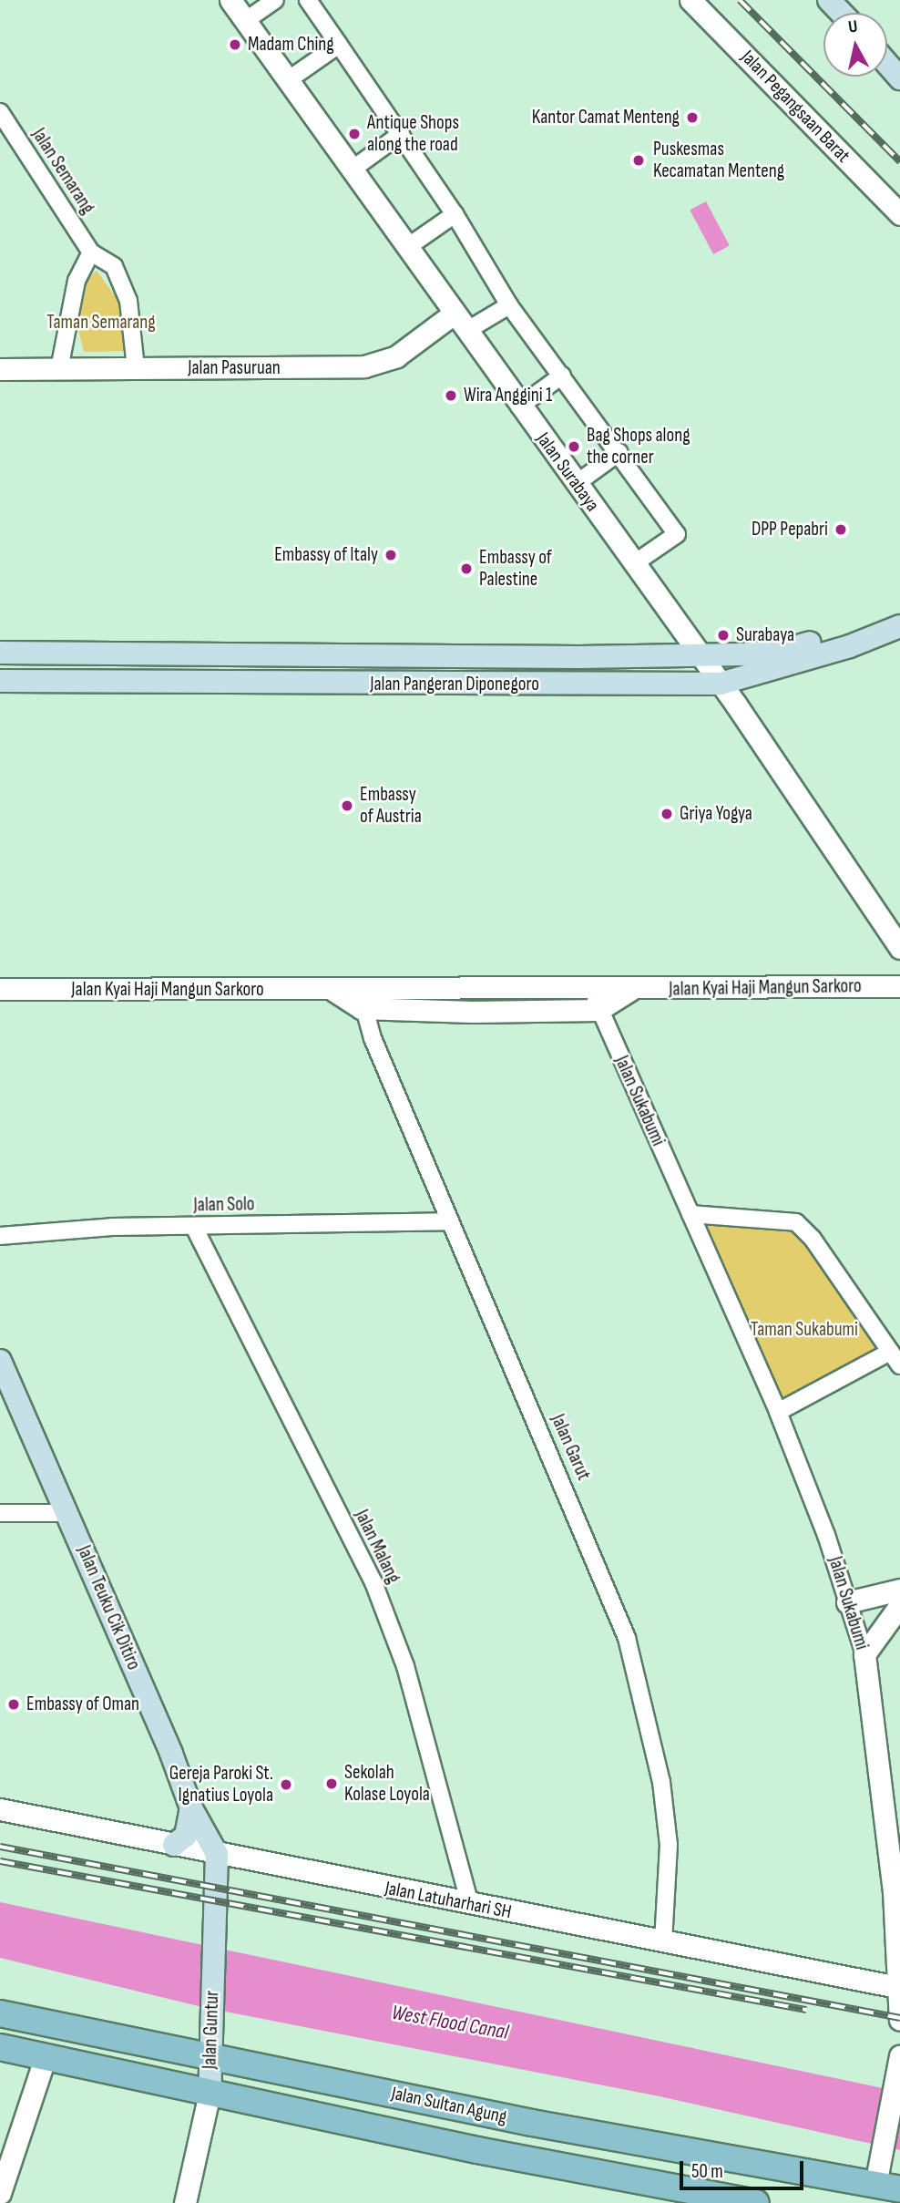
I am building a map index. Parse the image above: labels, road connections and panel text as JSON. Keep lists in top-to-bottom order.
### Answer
{
  "streets": {
    "main road": [
      "Jalan Pangeran Diponegoro",
      "Jalan Teuku Cik Ditiro",
      "Jalan Guntur",
      "Jalan Sultan Agung"
    ],
    "street": [
      "Jalan Pegangsaan Barat",
      "Jalan Semarang",
      "Jalan Pasuruan",
      "Jalan Surabaya",
      "Jalan Kyai Haji Mangun Sarkoro",
      "Jalan Sukabumi",
      "Jalan Solo",
      "Jalan Garut",
      "Jalan Malang",
      "Jalan Latuharhari SH"
    ]
  },
  "crossings": [
    ["Jalan Semarang", "Jalan Pasuruan"],
    ["Jalan Pasuruan", "Jalan Surabaya"],
    ["Jalan Surabaya", "Jalan Pangeran Diponegoro"],
    ["Jalan Kyai Haji Mangun Sarkoro", "Jalan Sukabumi"],
    ["Jalan Kyai Haji Mangun Sarkoro", "Jalan Garut"],
    ["Jalan Sukabumi", "Jalan Latuharhari SH"],
    ["Jalan Solo", "Jalan Garut"],
    ["Jalan Solo", "Jalan Malang"],
    ["Jalan Garut", "Jalan Latuharhari SH"],
    ["Jalan Malang", "Jalan Latuharhari SH"],
    ["Jalan Teuku Cik Ditiro", "Jalan Latuharhari SH"],
    ["Jalan Teuku Cik Ditiro", "Jalan Guntur"],
    ["Jalan Latuharhari SH", "Jalan Guntur"],
    ["Jalan Guntur", "Jalan Sultan Agung"]
  ],
  "water": ["West Flood Canal"],
  "parks": ["Taman Semarang", "Taman Sukabumi"],
  "places": [
    "Madam Ching",
    "Kantor Camat Menteng",
    "Antique Shops along the road",
    "Puskesmas Kecamatan Menteng",
    "Wira Anggini 1",
    "Bag Shops along the corner",
    "DPP Pepabri",
    "Embassy of Italy",
    "Embassy of Palestine",
    "Surabaya",
    "Embassy of Austria",
    "Griya Yogya",
    "Embassy of Oman",
    "Sekolah Kolase Loyola",
    "Gereja Paroki St. Ignatius Loyola"
  ],
  "scale_bar": "50 m",
  "north": "top"
}
